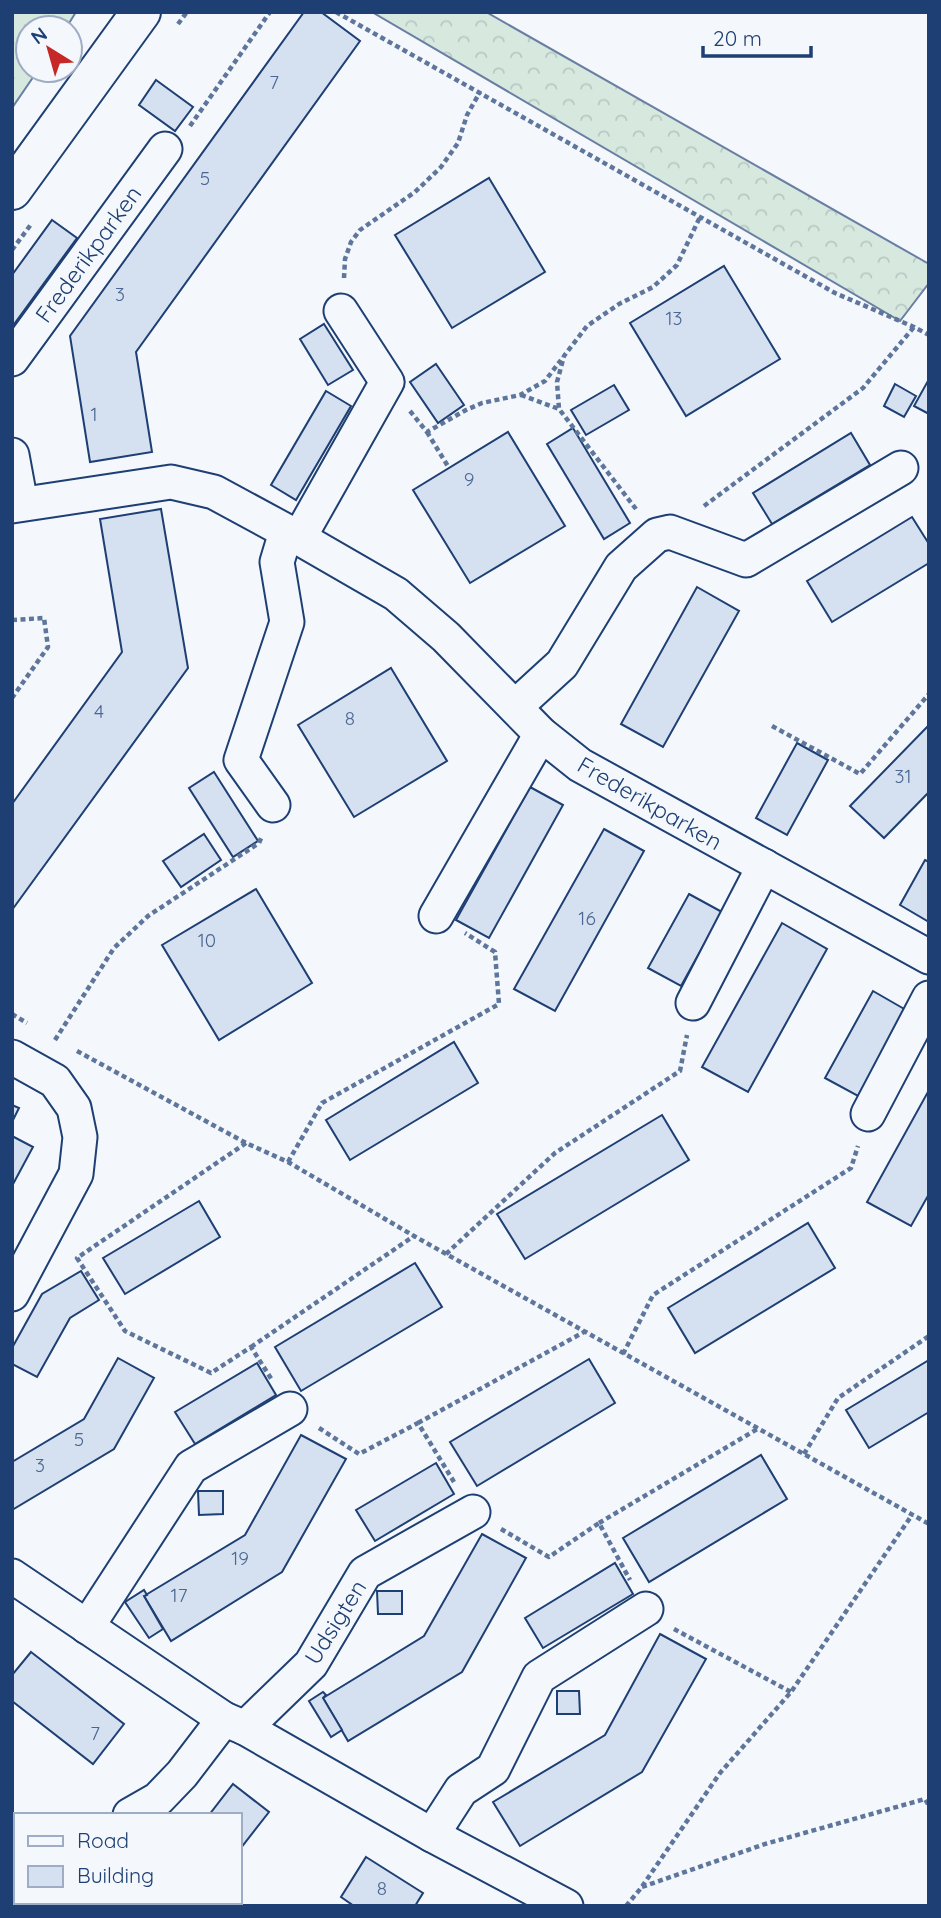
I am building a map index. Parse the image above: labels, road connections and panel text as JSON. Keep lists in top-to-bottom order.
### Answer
{
  "streets": {
    "street": ["Frederikparken", "Udsigten"]
  },
  "house_numbers": [
    "7",
    "5",
    "3",
    "13",
    "1",
    "9",
    "4",
    "8",
    "31",
    "16",
    "10",
    "5",
    "3",
    "19",
    "17",
    "7",
    "8"
  ],
  "legend": ["Road", "Building"],
  "scale_bar": "20 m",
  "north": "top left"
}
